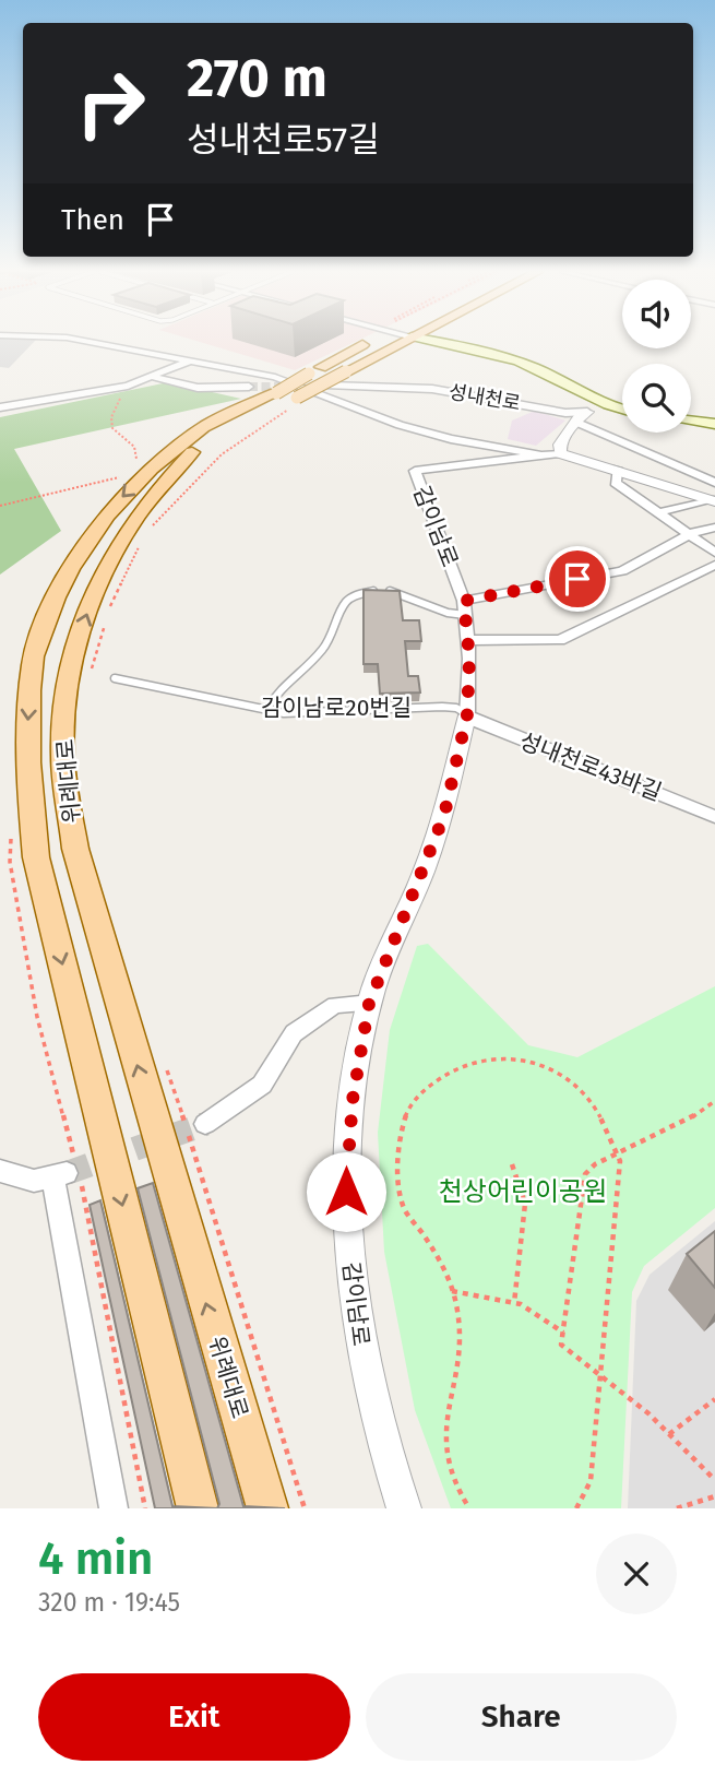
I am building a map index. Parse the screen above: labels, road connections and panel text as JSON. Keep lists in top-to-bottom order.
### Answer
{
  "streets": {
    "main road": ["위례대로"],
    "street": ["성내천로", "감이남로", "성내천로43바길"],
    "lane": ["감이남로20번길"]
  },
  "crossings": [
    ["성내천로", "감이남로"],
    ["성내천로", "위례대로"],
    ["감이남로", "감이남로20번길"],
    ["감이남로", "성내천로43바길"],
    ["감이남로20번길", "성내천로43바길"]
  ],
  "parks": ["천상어린이공원"],
  "page": {
    "turn": ["270 m", "성내천로57길"],
    "then": "Then",
    "heading": ["4 min", "320 m · 19:45"],
    "buttons": ["Exit", "Share"]
  }
}
